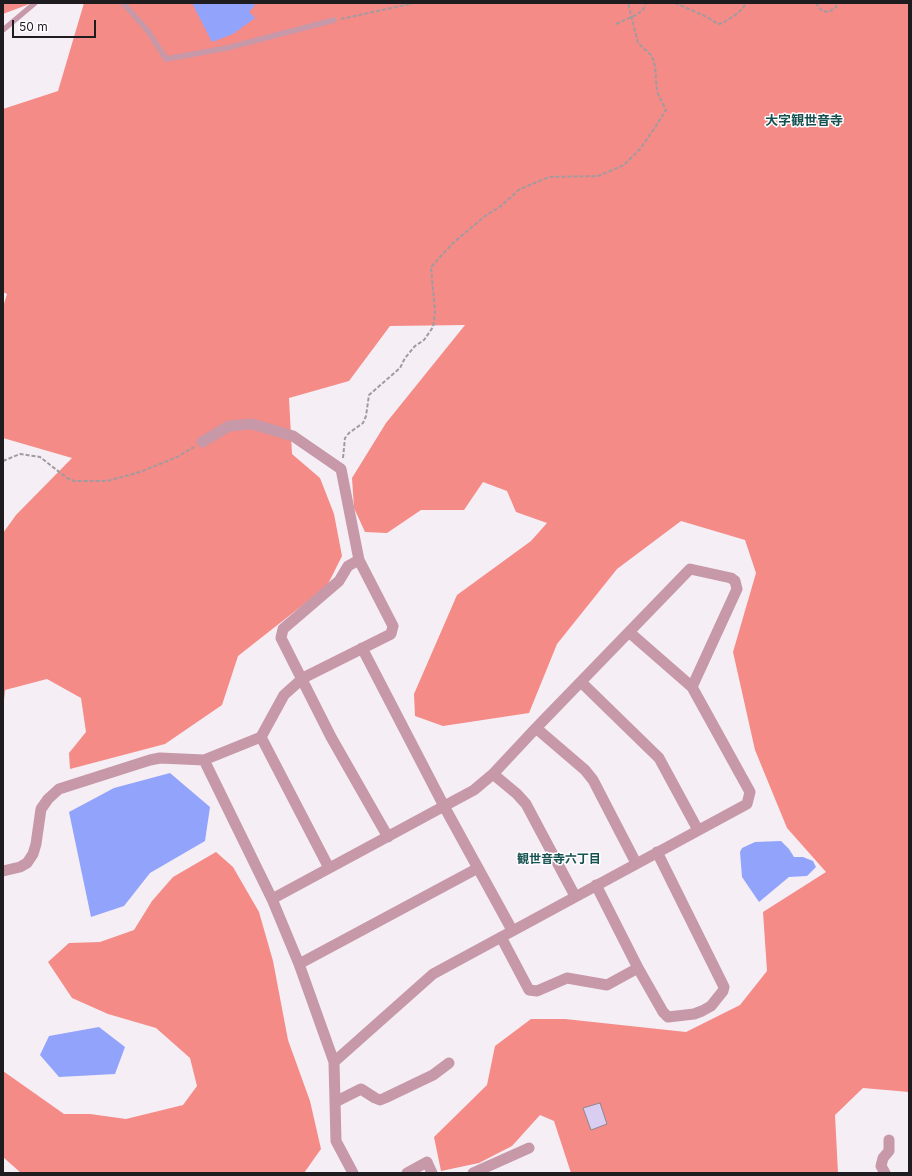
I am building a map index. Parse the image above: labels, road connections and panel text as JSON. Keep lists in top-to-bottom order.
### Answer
{
  "districts": ["大字観世音寺", "観世音寺六丁目"],
  "scale_bar": "50 m"
}
